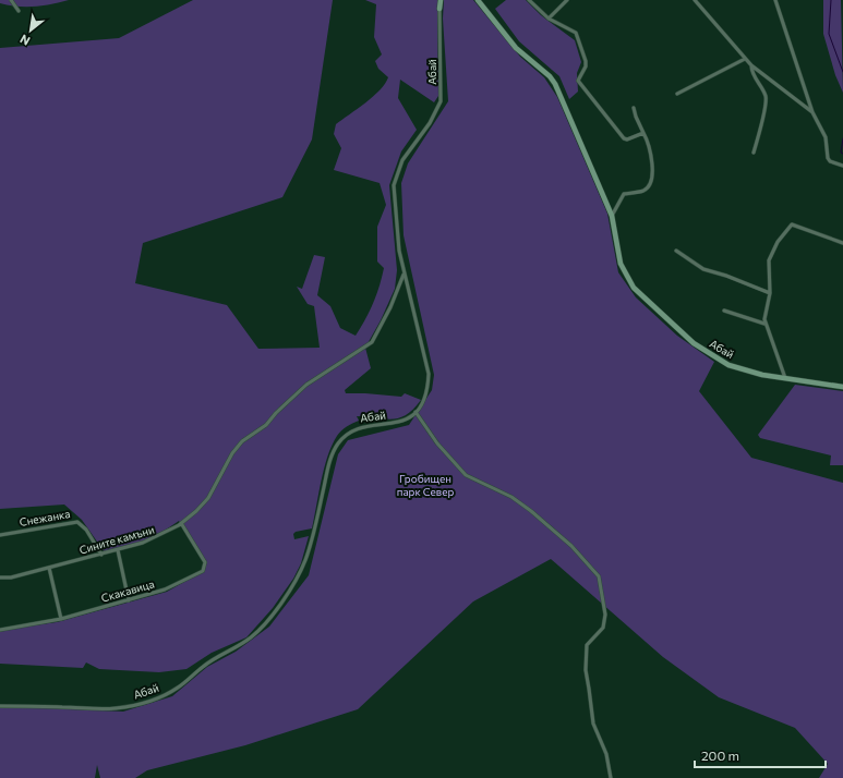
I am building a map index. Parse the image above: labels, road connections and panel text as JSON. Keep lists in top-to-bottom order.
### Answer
{
  "streets": {
    "street": [
      "Абай",
      "Снежанка",
      "Сините камъни",
      "Скакавица"
    ]
  },
  "crossings": [
    ["Абай", "Сините камъни"],
    ["Снежанка", "Сините камъни"],
    ["Сините камъни", "Скакавица"]
  ],
  "parks": ["Гробищен парк Север"],
  "scale_bar": "200 m",
  "north": "bottom left"
}
